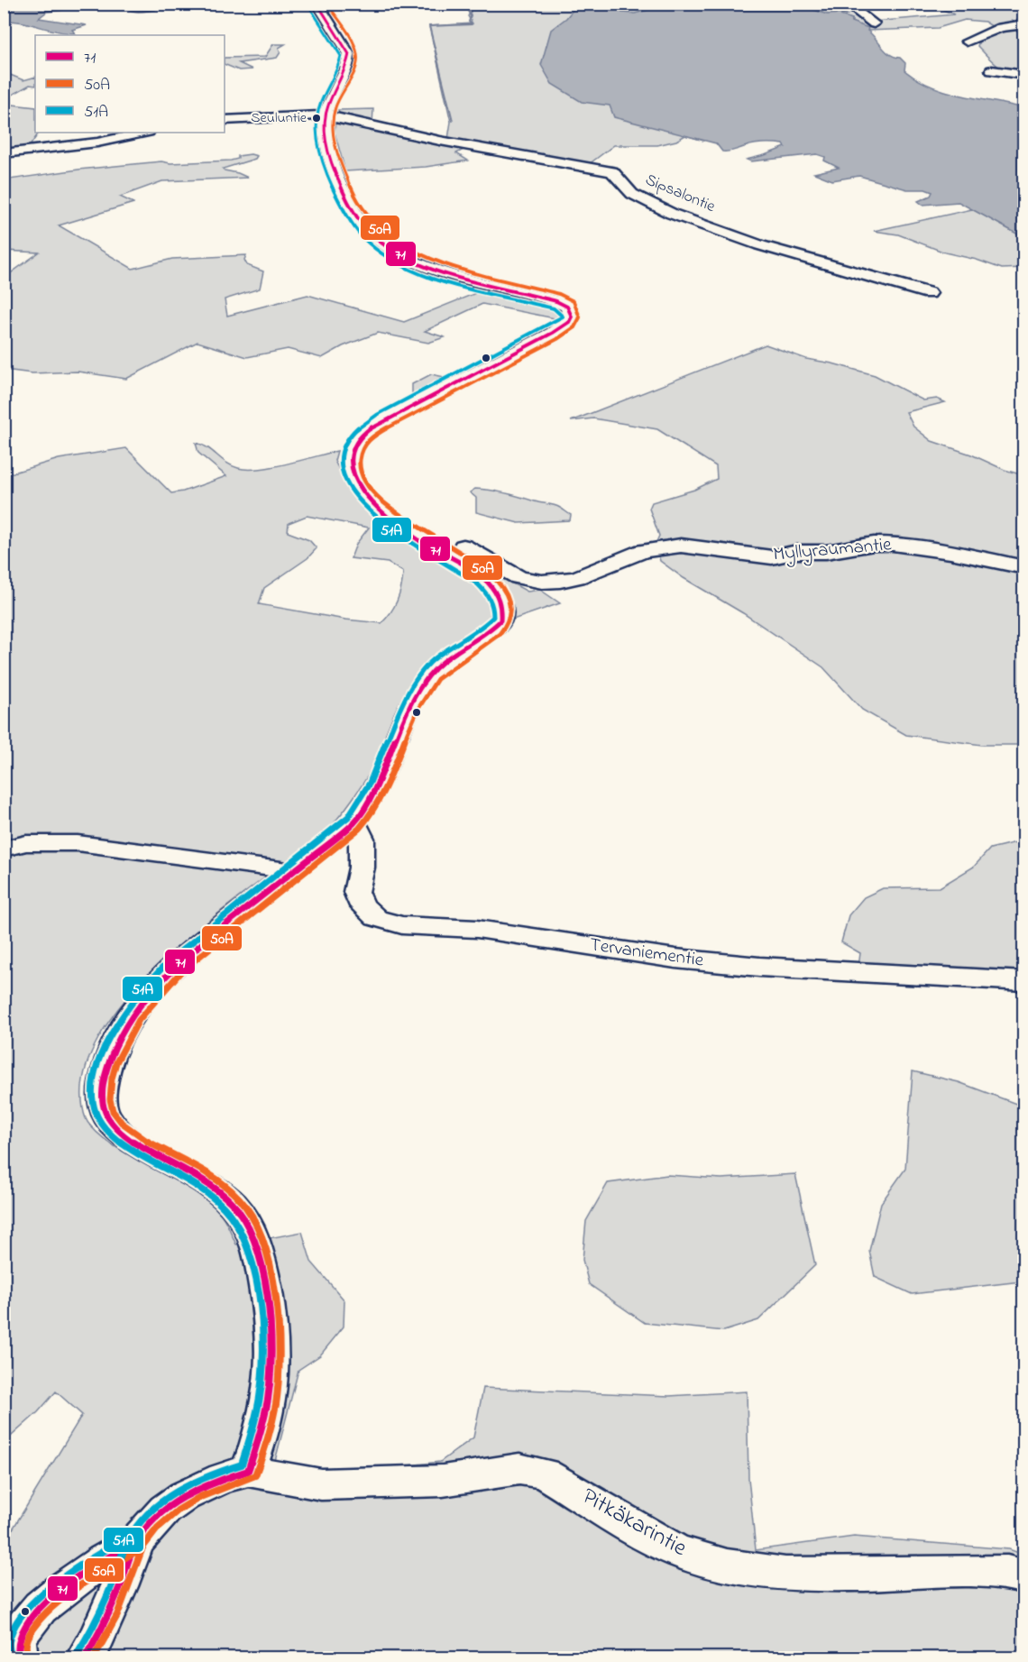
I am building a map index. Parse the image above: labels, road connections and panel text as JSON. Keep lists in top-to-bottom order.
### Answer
{
  "streets": {
    "street": [
      "Sipsalontie",
      "Myllyraumantie",
      "Tervaniementie",
      "Pitkäkarintie"
    ]
  },
  "places": ["Seuluntie"],
  "lines": ["transit line 71", "transit line 50A", "transit line 51A"],
  "legend": ["71", "50A", "51A"]
}
